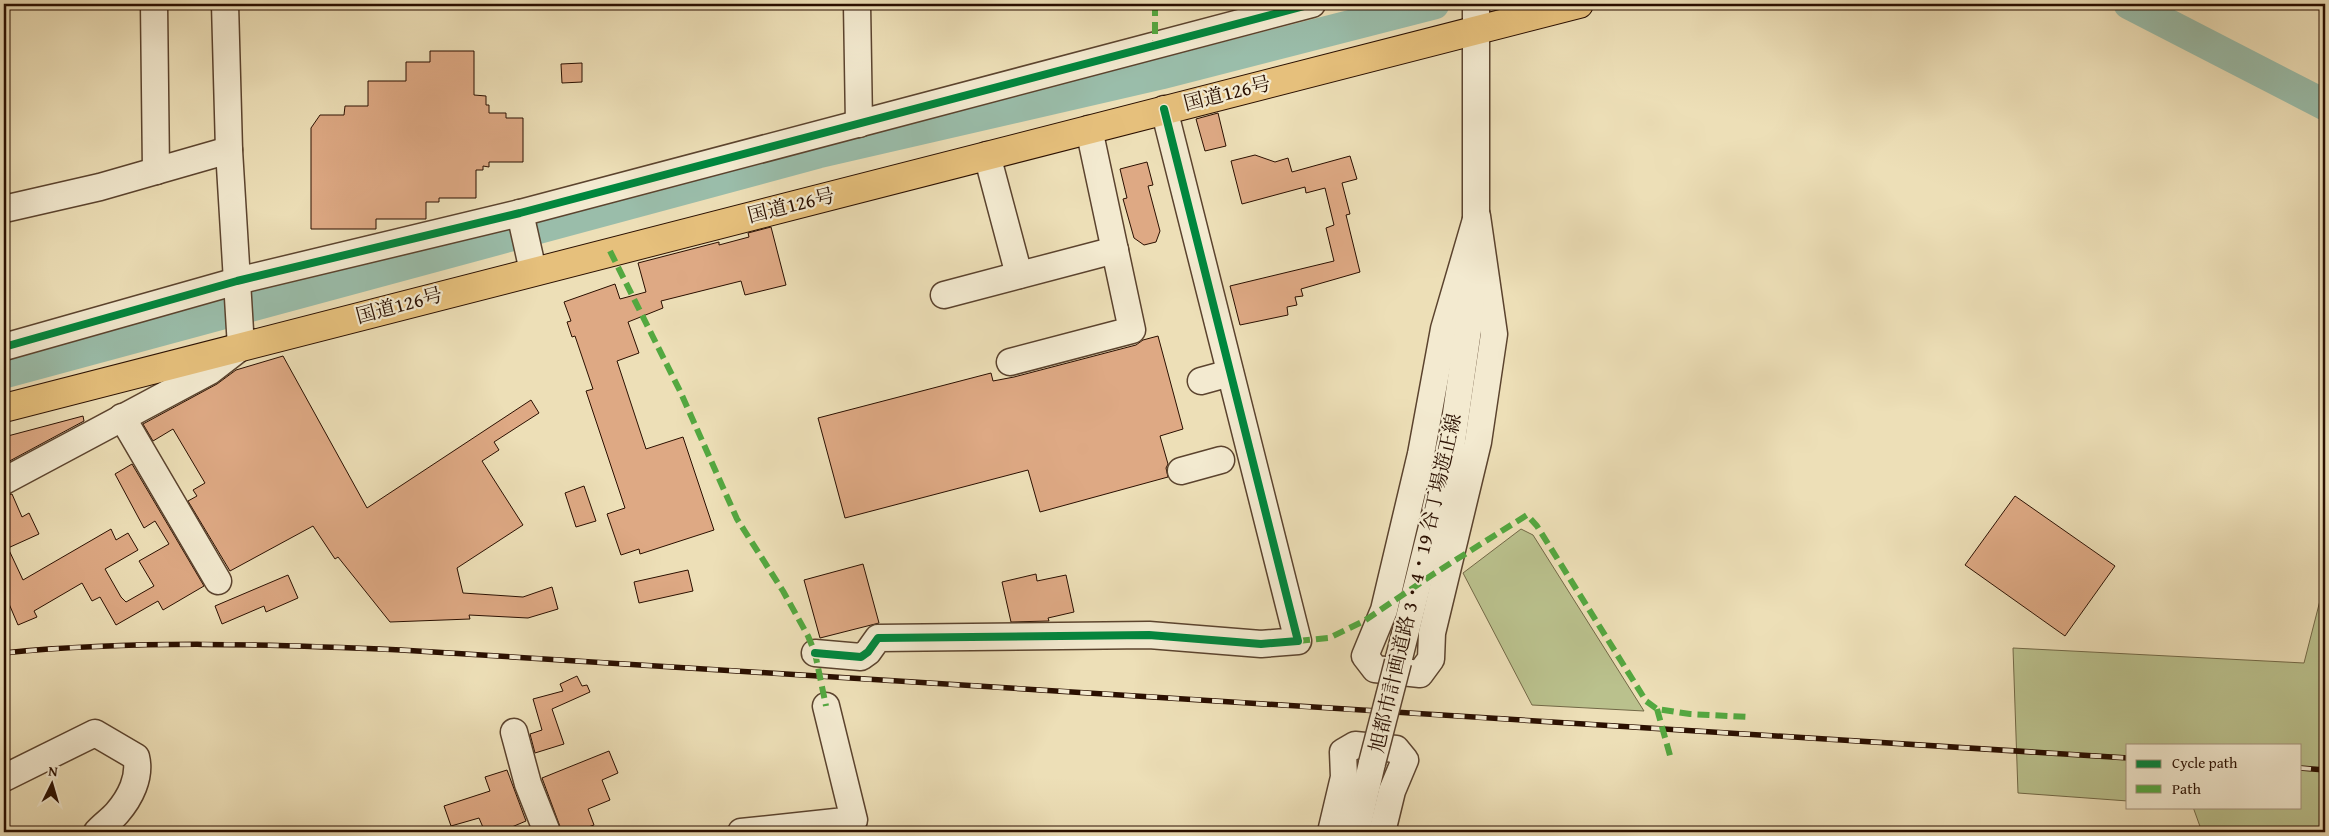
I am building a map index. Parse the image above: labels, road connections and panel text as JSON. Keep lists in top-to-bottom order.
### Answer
{
  "streets": {
    "highway": ["国道126号"],
    "street": ["旭都市計画道路 3・4・19 谷丁場遊正線"]
  },
  "crossings": [
    ["国道126号", "旭都市計画道路 3・4・19 谷丁場遊正線"]
  ],
  "legend": ["Cycle path", "Path"],
  "north": "top"
}
